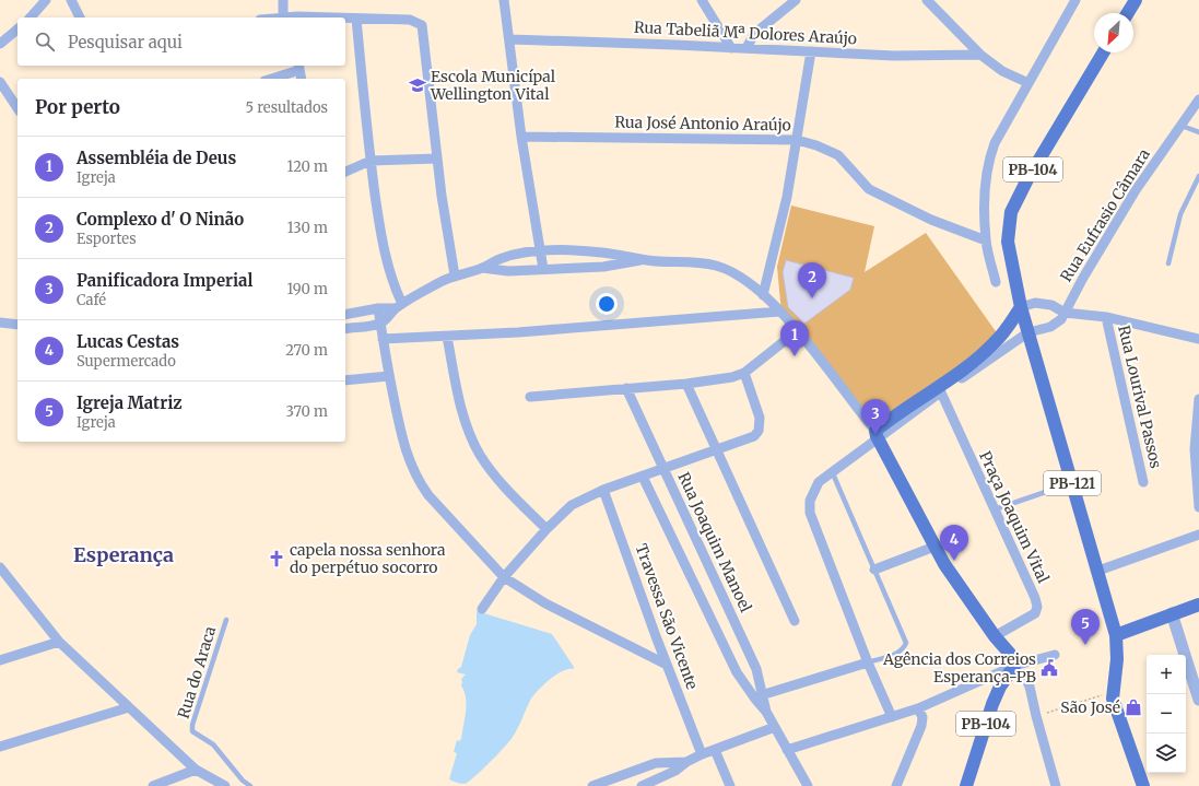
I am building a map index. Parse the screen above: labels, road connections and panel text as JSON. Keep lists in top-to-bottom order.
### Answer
{
  "streets": {
    "main road": ["PB-104", "PB-121"],
    "street": [
      "Rua Tabeliã Mª Dolores Araújo",
      "Rua José Antonio Araújo",
      "Rua Eufrasio Câmara",
      "Rua Lourival Passos",
      "Praça Joaquim Vital",
      "Rua Joaquim Manoel",
      "Travessa São Vicente"
    ],
    "lane": ["Rua do Araca"]
  },
  "crossings": [
    ["PB-104", "PB-121"],
    ["Rua Eufrasio Câmara", "PB-121"]
  ],
  "districts": ["Esperança"],
  "places": {
    "school or university": ["Escola Municípal Wellington Vital"],
    "church": ["capela nossa senhora do perpétuo socorro"],
    "public building": ["Agência dos Correios Esperança-PB"],
    "shop": ["São José"]
  },
  "north": "bottom left",
  "page": {
    "search": "Pesquisar aqui",
    "heading": ["Por perto", "5 resultados"],
    "list": [
      {
        "mark": "1",
        "name": "Assembléia de Deus",
        "note": "Igreja",
        "value": "120 m"
      },
      {
        "mark": "2",
        "name": "Complexo d' O Ninão",
        "note": "Esportes",
        "value": "130 m"
      },
      {
        "mark": "3",
        "name": "Panificadora Imperial",
        "note": "Café",
        "value": "190 m"
      },
      {
        "mark": "4",
        "name": "Lucas Cestas",
        "note": "Supermercado",
        "value": "270 m"
      },
      {
        "mark": "5",
        "name": "Igreja Matriz",
        "note": "Igreja",
        "value": "370 m"
      }
    ],
    "pins": [
      "2",
      "1",
      "3",
      "4",
      "5"
    ],
    "map_buttons": ["+", "−"]
  }
}
